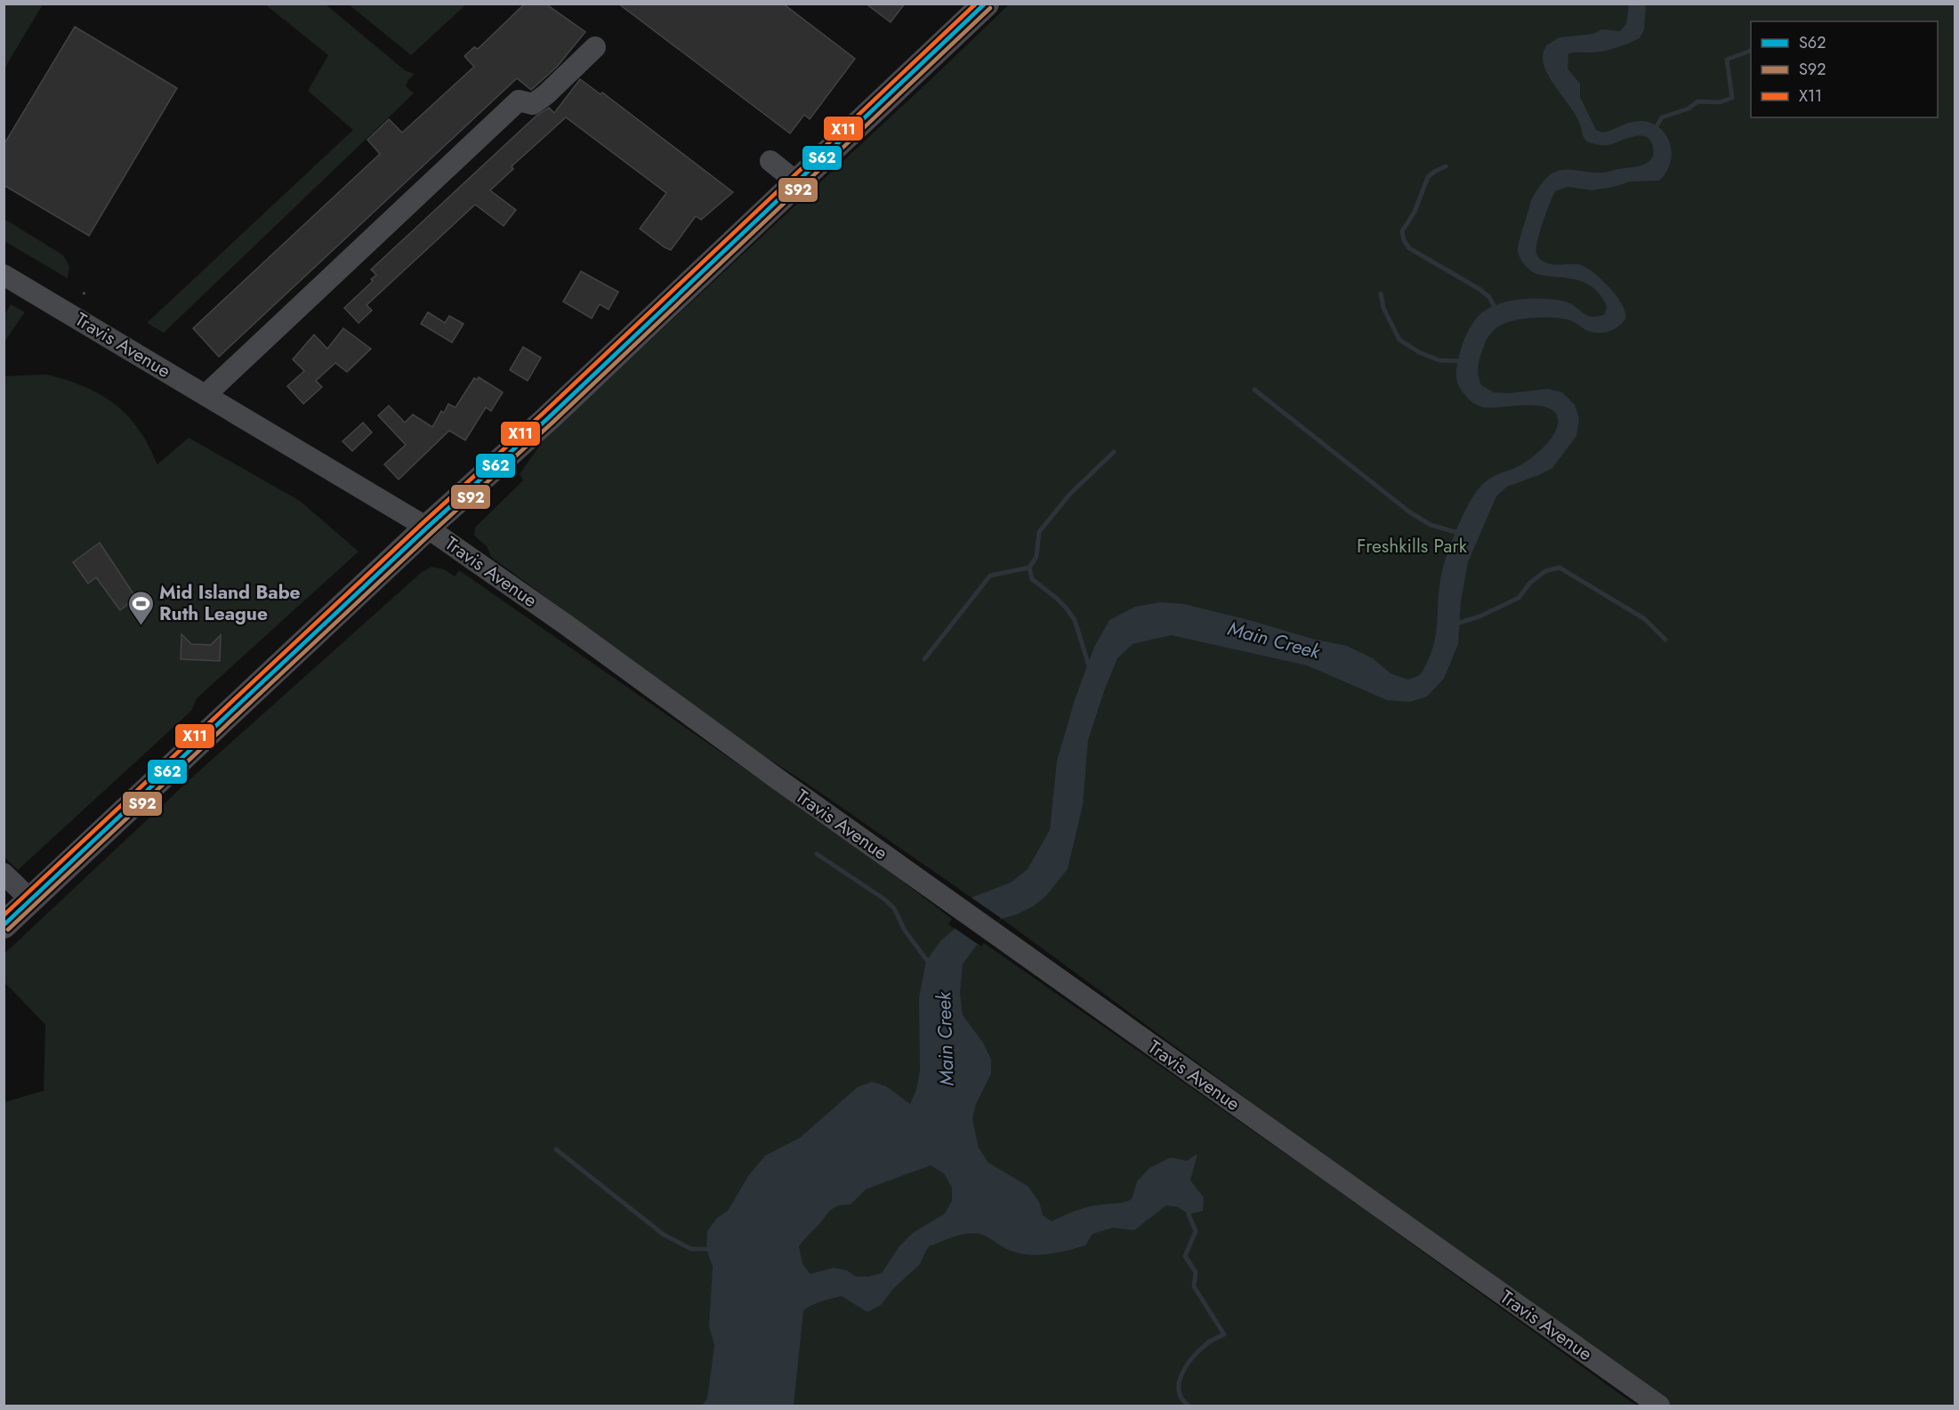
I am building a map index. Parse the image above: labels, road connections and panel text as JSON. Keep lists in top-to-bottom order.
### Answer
{
  "streets": {
    "street": ["Travis Avenue"]
  },
  "water": ["Main Creek"],
  "parks": ["Freshkills Park"],
  "places": {
    "sports": ["Mid Island Babe Ruth League"]
  },
  "lines": ["transit line S62", "transit line X11", "transit line S92"],
  "legend": ["S62", "S92", "X11"]
}
